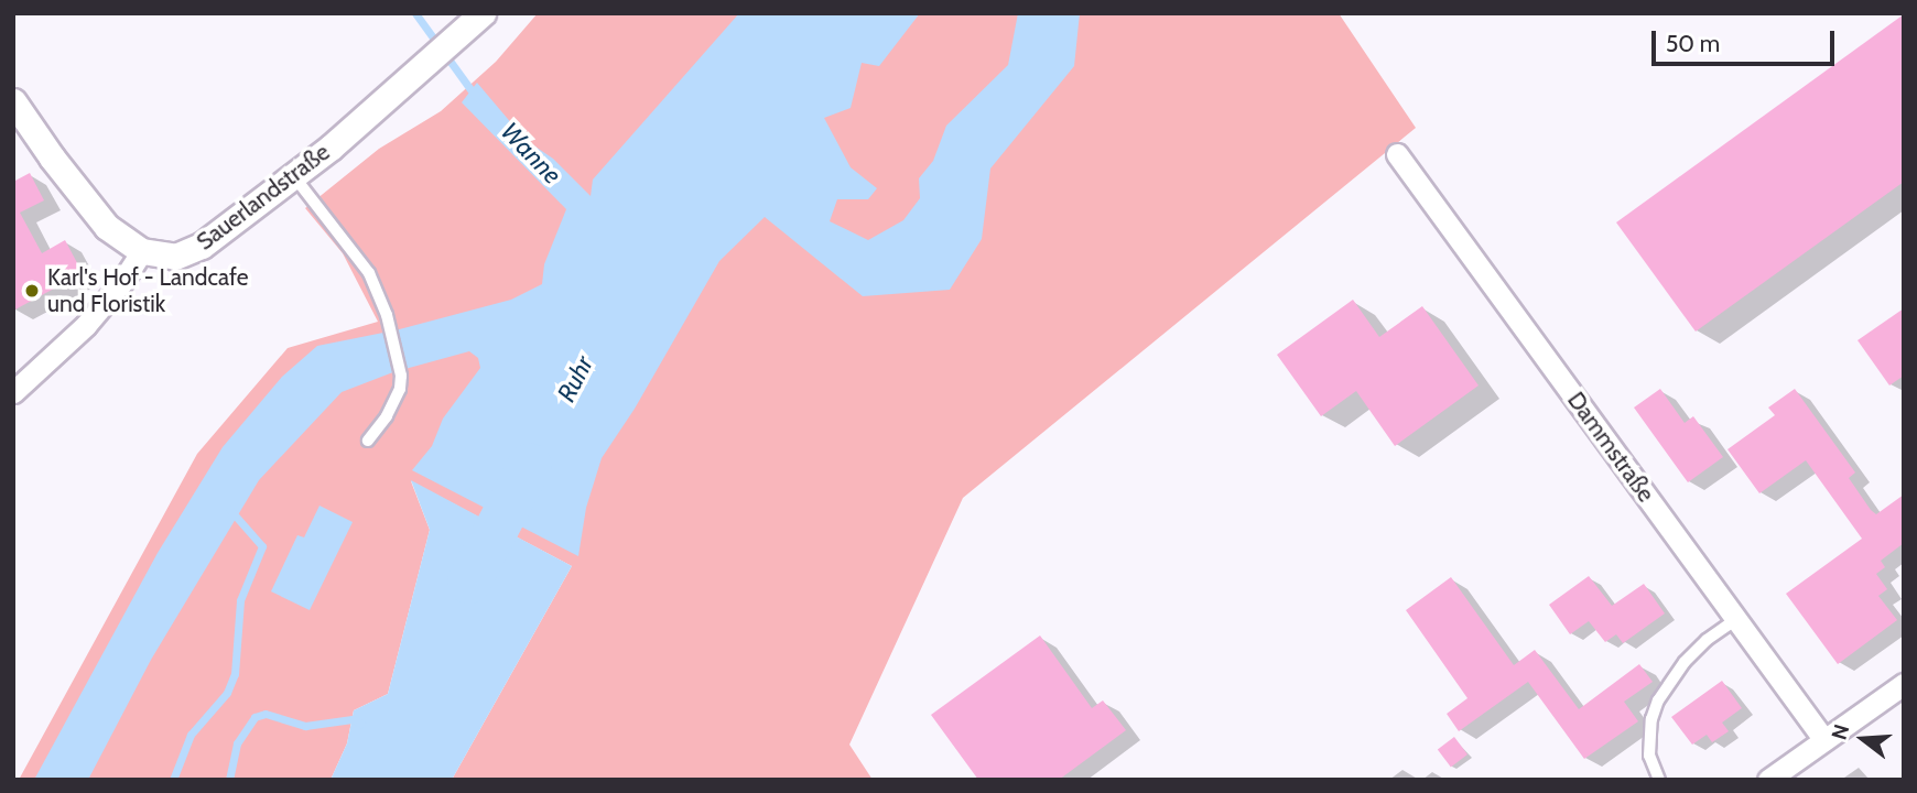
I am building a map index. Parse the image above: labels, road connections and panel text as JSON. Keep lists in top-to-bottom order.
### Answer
{
  "streets": {
    "street": ["Sauerlandstraße", "Dammstraße"]
  },
  "water": ["Wanne", "Ruhr"],
  "places": ["Karl's Hof - Landcafe und Floristik"],
  "scale_bar": "50 m",
  "north": "left"
}
